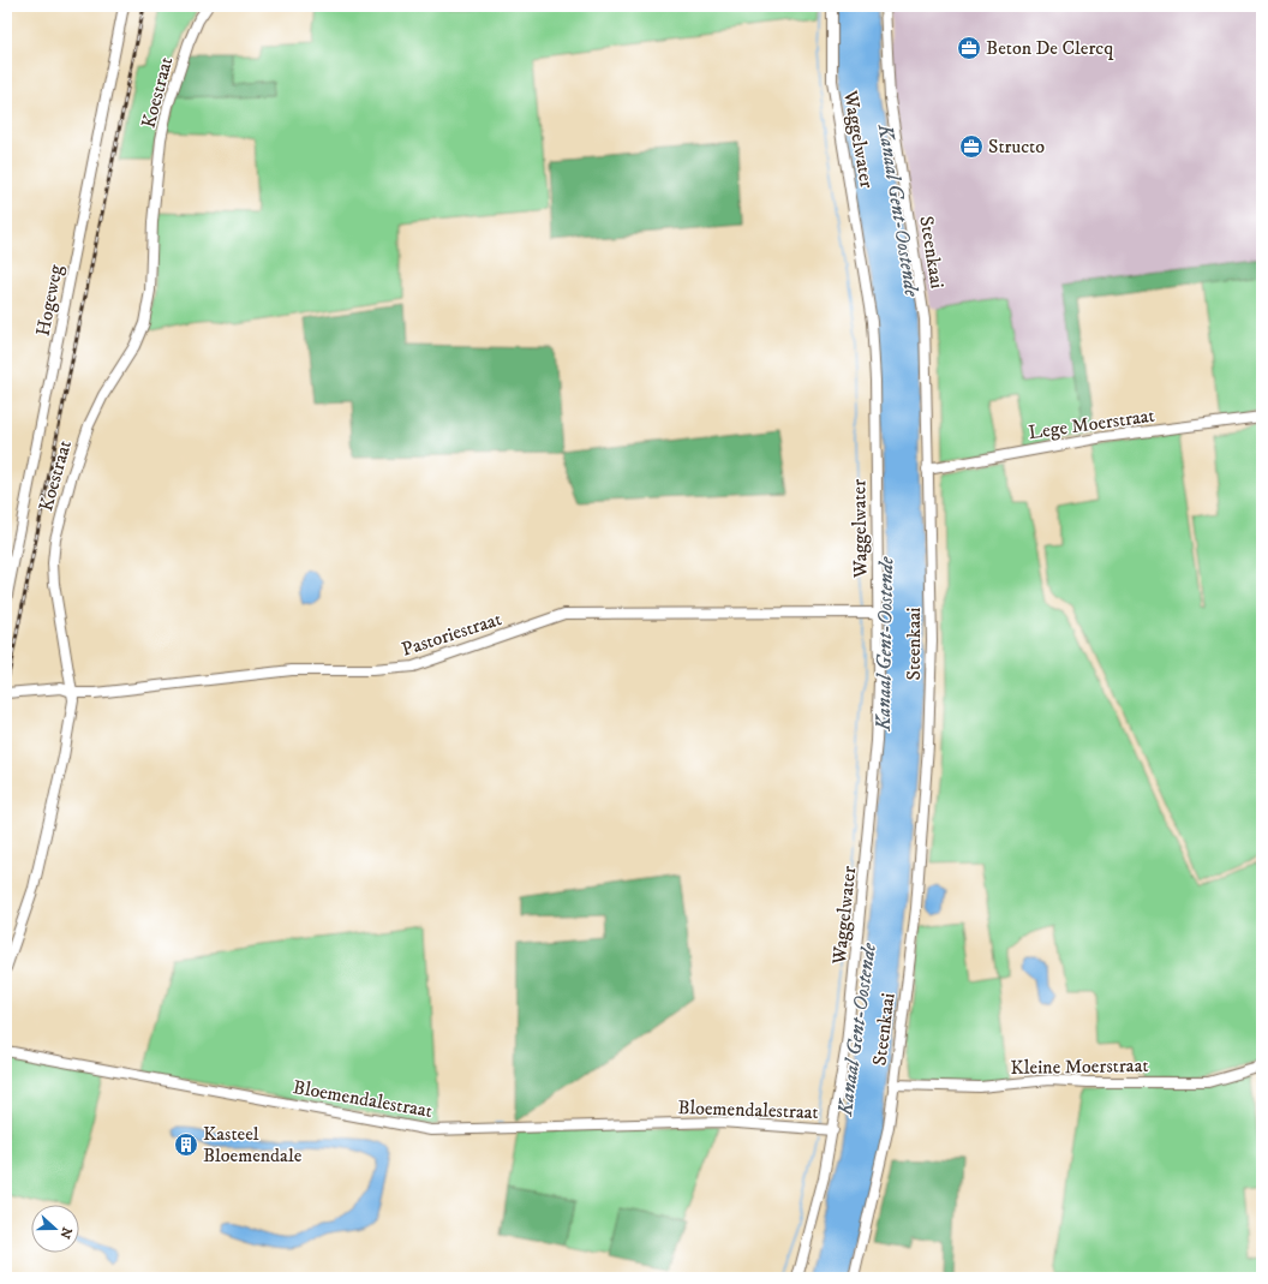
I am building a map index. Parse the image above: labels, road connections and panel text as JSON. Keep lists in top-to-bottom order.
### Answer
{
  "streets": {
    "street": [
      "Koestraat",
      "Waggelwater",
      "Steenkaai",
      "Hogeweg",
      "Lege Moerstraat",
      "Pastoriestraat",
      "Kleine Moerstraat",
      "Bloemendalestraat"
    ]
  },
  "crossings": [
    ["Koestraat", "Pastoriestraat"],
    ["Waggelwater", "Pastoriestraat"],
    ["Waggelwater", "Bloemendalestraat"],
    ["Steenkaai", "Lege Moerstraat"],
    ["Steenkaai", "Kleine Moerstraat"]
  ],
  "water": ["Kanaal Gent-Oostende"],
  "places": {
    "office": ["Beton De Clercq", "Structo"],
    "building": ["Kasteel Bloemendale"]
  },
  "north": "right"
}
